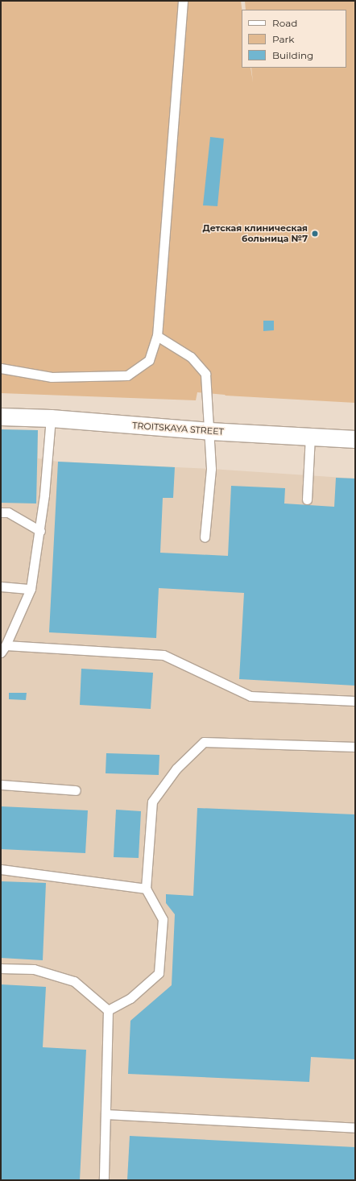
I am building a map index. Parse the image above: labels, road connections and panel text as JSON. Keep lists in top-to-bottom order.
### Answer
{
  "streets": {
    "street": ["TROITSKAYA STREET"]
  },
  "places": ["Детская клиническая больница №7"],
  "legend": ["Road", "Park", "Building"]
}
